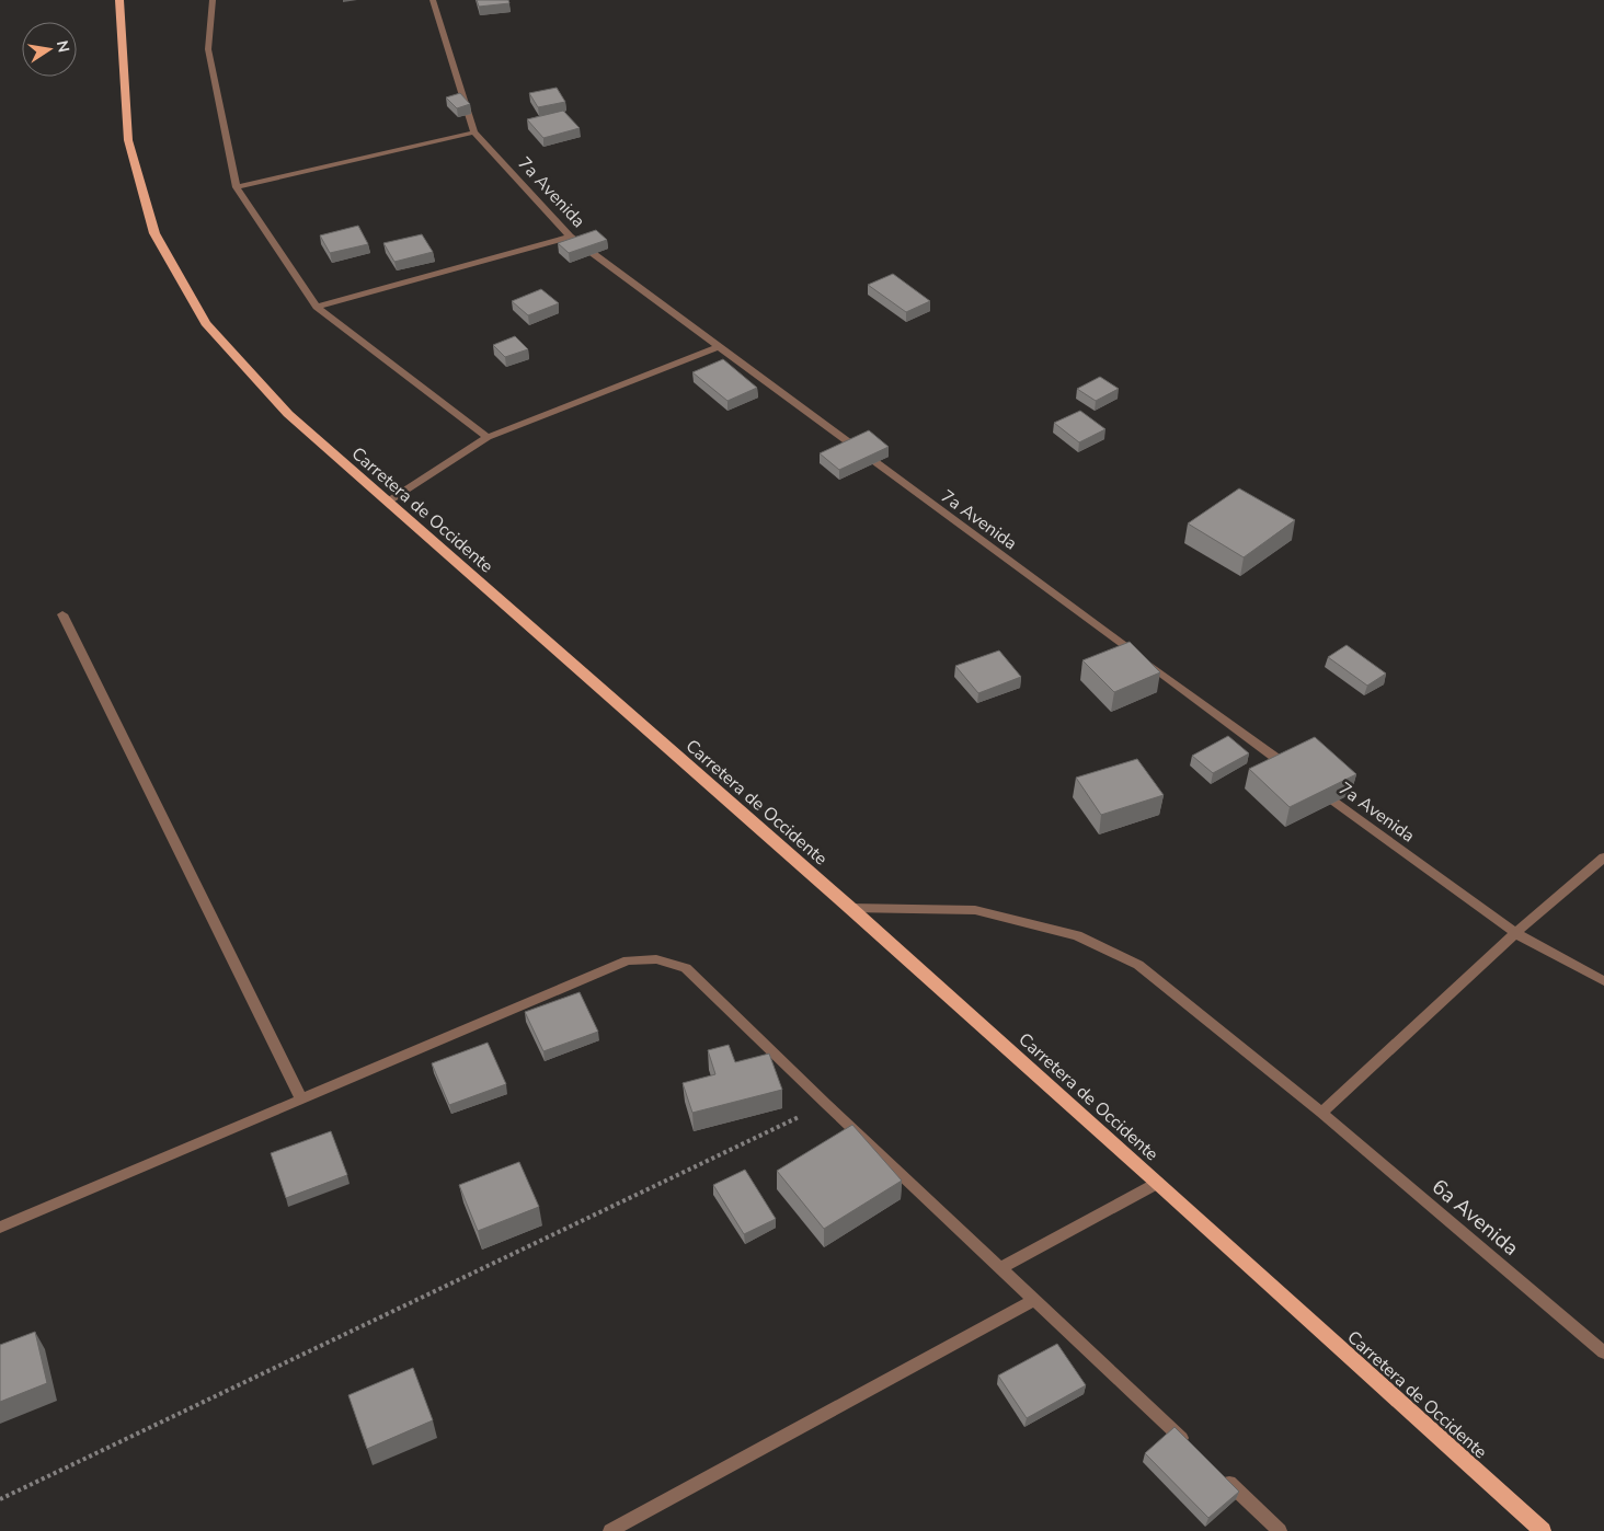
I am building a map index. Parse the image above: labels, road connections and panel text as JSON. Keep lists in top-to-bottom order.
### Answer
{
  "streets": {
    "main road": ["Carretera de Occidente"],
    "street": ["7a Avenida", "6a Avenida"]
  },
  "crossings": [
    ["Carretera de Occidente", "6a Avenida"]
  ],
  "north": "right"
}
